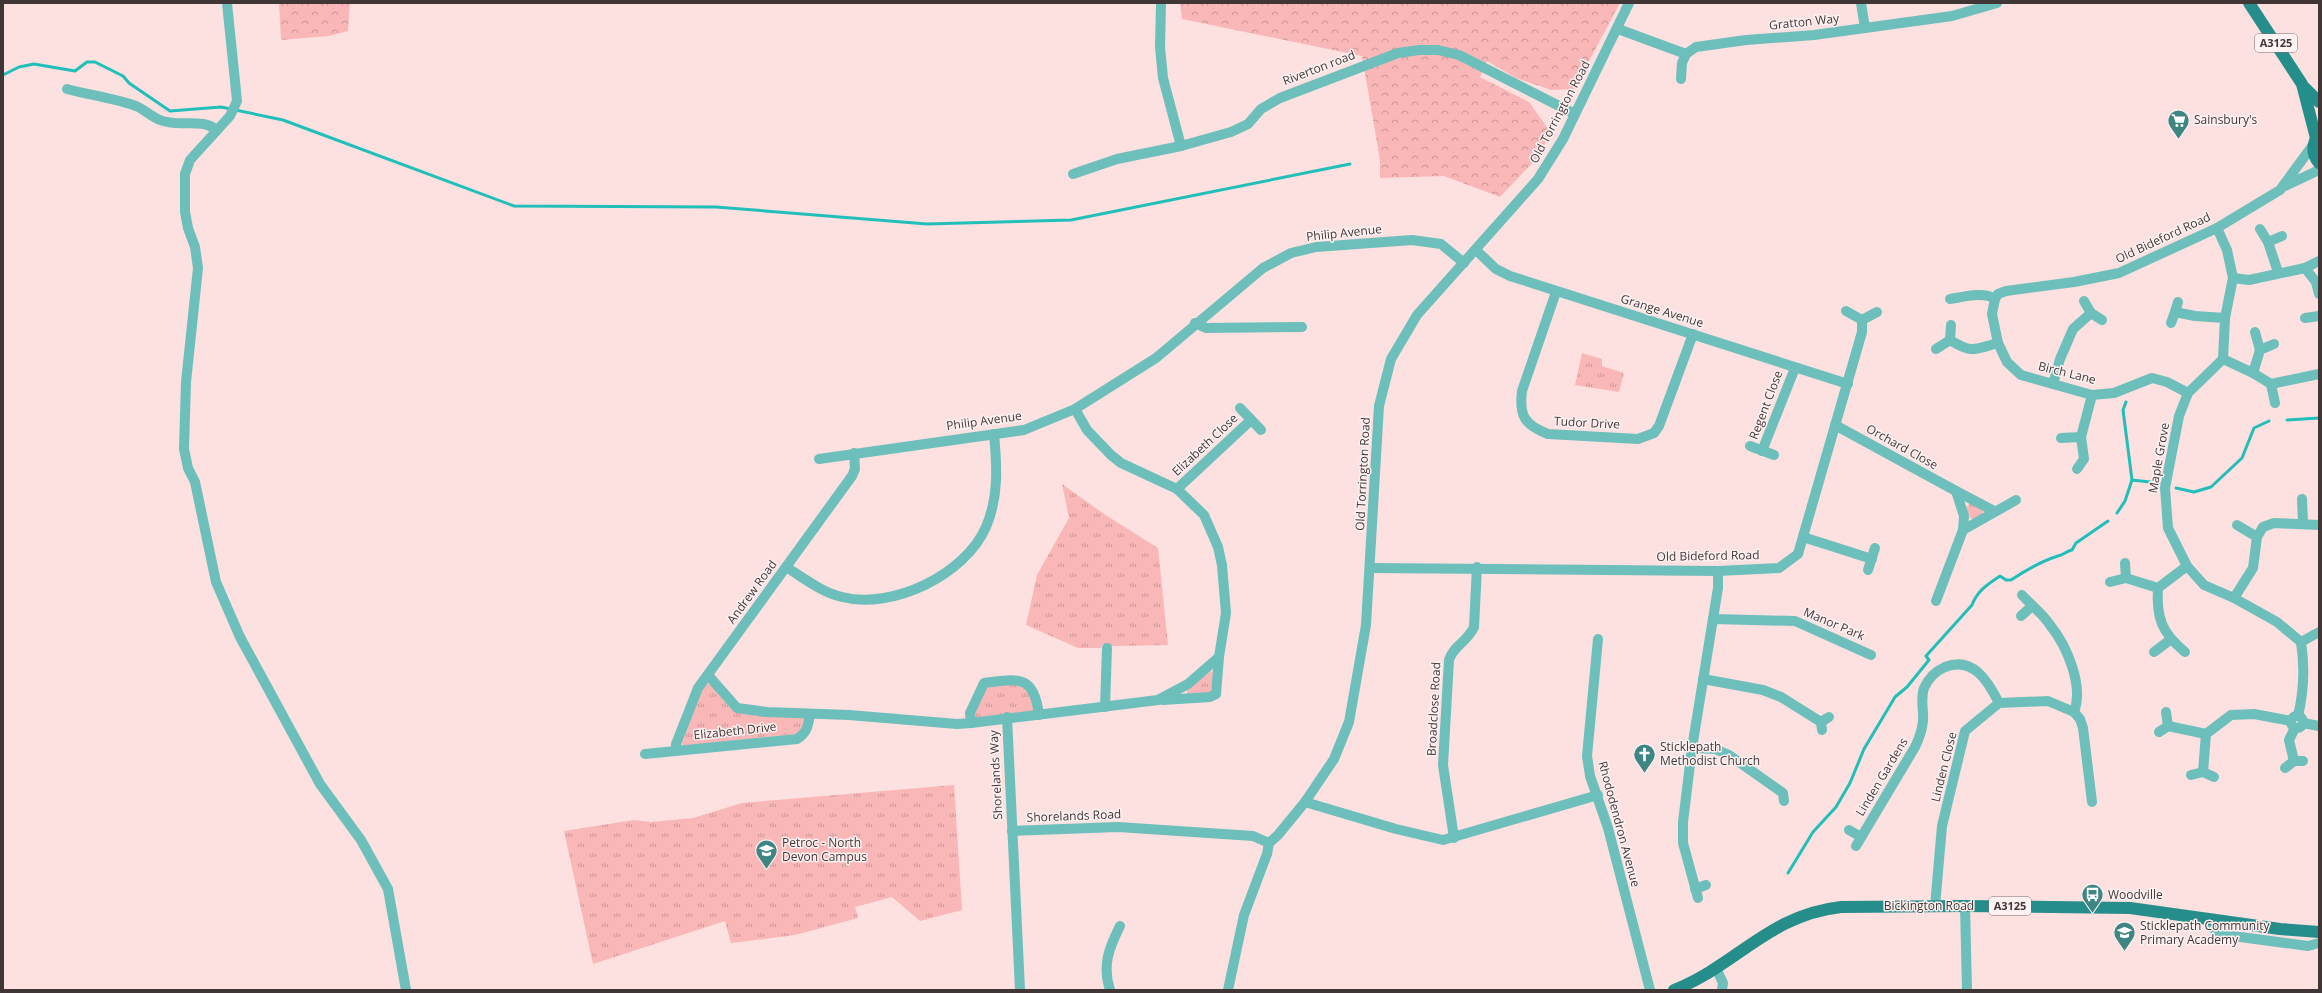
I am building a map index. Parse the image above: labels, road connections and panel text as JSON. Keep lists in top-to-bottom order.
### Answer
{
  "streets": {
    "main road": ["A3125", "Bickington Road"],
    "street": [
      "Gratton Way",
      "Riverton road",
      "Old Torrington Road",
      "Philip Avenue",
      "Old Bideford Road",
      "Grange Avenue",
      "Birch Lane",
      "Regent Close",
      "Tudor Drive",
      "Elizabeth Close",
      "Orchard Close",
      "Maple Grove",
      "Andrew Road",
      "Manor Park",
      "Broadclose Road",
      "Elizabeth Drive",
      "Linden Close",
      "Shorelands Way",
      "Linden Gardens",
      "Shorelands Road",
      "Rhododendron Avenue"
    ]
  },
  "crossings": [
    ["A3125", "Old Bideford Road"],
    ["Riverton road", "Old Torrington Road"],
    ["Old Torrington Road", "Philip Avenue"],
    ["Old Torrington Road", "Old Bideford Road"],
    ["Old Torrington Road", "Grange Avenue"],
    ["Old Torrington Road", "Shorelands Road"],
    ["Philip Avenue", "Andrew Road"],
    ["Philip Avenue", "Elizabeth Drive"],
    ["Old Bideford Road", "Grange Avenue"],
    ["Old Bideford Road", "Birch Lane"],
    ["Old Bideford Road", "Orchard Close"],
    ["Old Bideford Road", "Broadclose Road"],
    ["Grange Avenue", "Regent Close"],
    ["Grange Avenue", "Tudor Drive"],
    ["Birch Lane", "Maple Grove"],
    ["Elizabeth Close", "Elizabeth Drive"],
    ["Andrew Road", "Elizabeth Drive"],
    ["Elizabeth Drive", "Shorelands Way"],
    ["Linden Close", "Linden Gardens"],
    ["Linden Close", "Bickington Road"],
    ["Shorelands Way", "Shorelands Road"]
  ],
  "places": {
    "supermarket": ["Sainsbury's"],
    "church": ["Sticklepath Methodist Church"],
    "school or university": ["Petroc - North Devon Campus", "Sticklepath Community Primary Academy"],
    "bus stop": ["Woodville"]
  }
}
